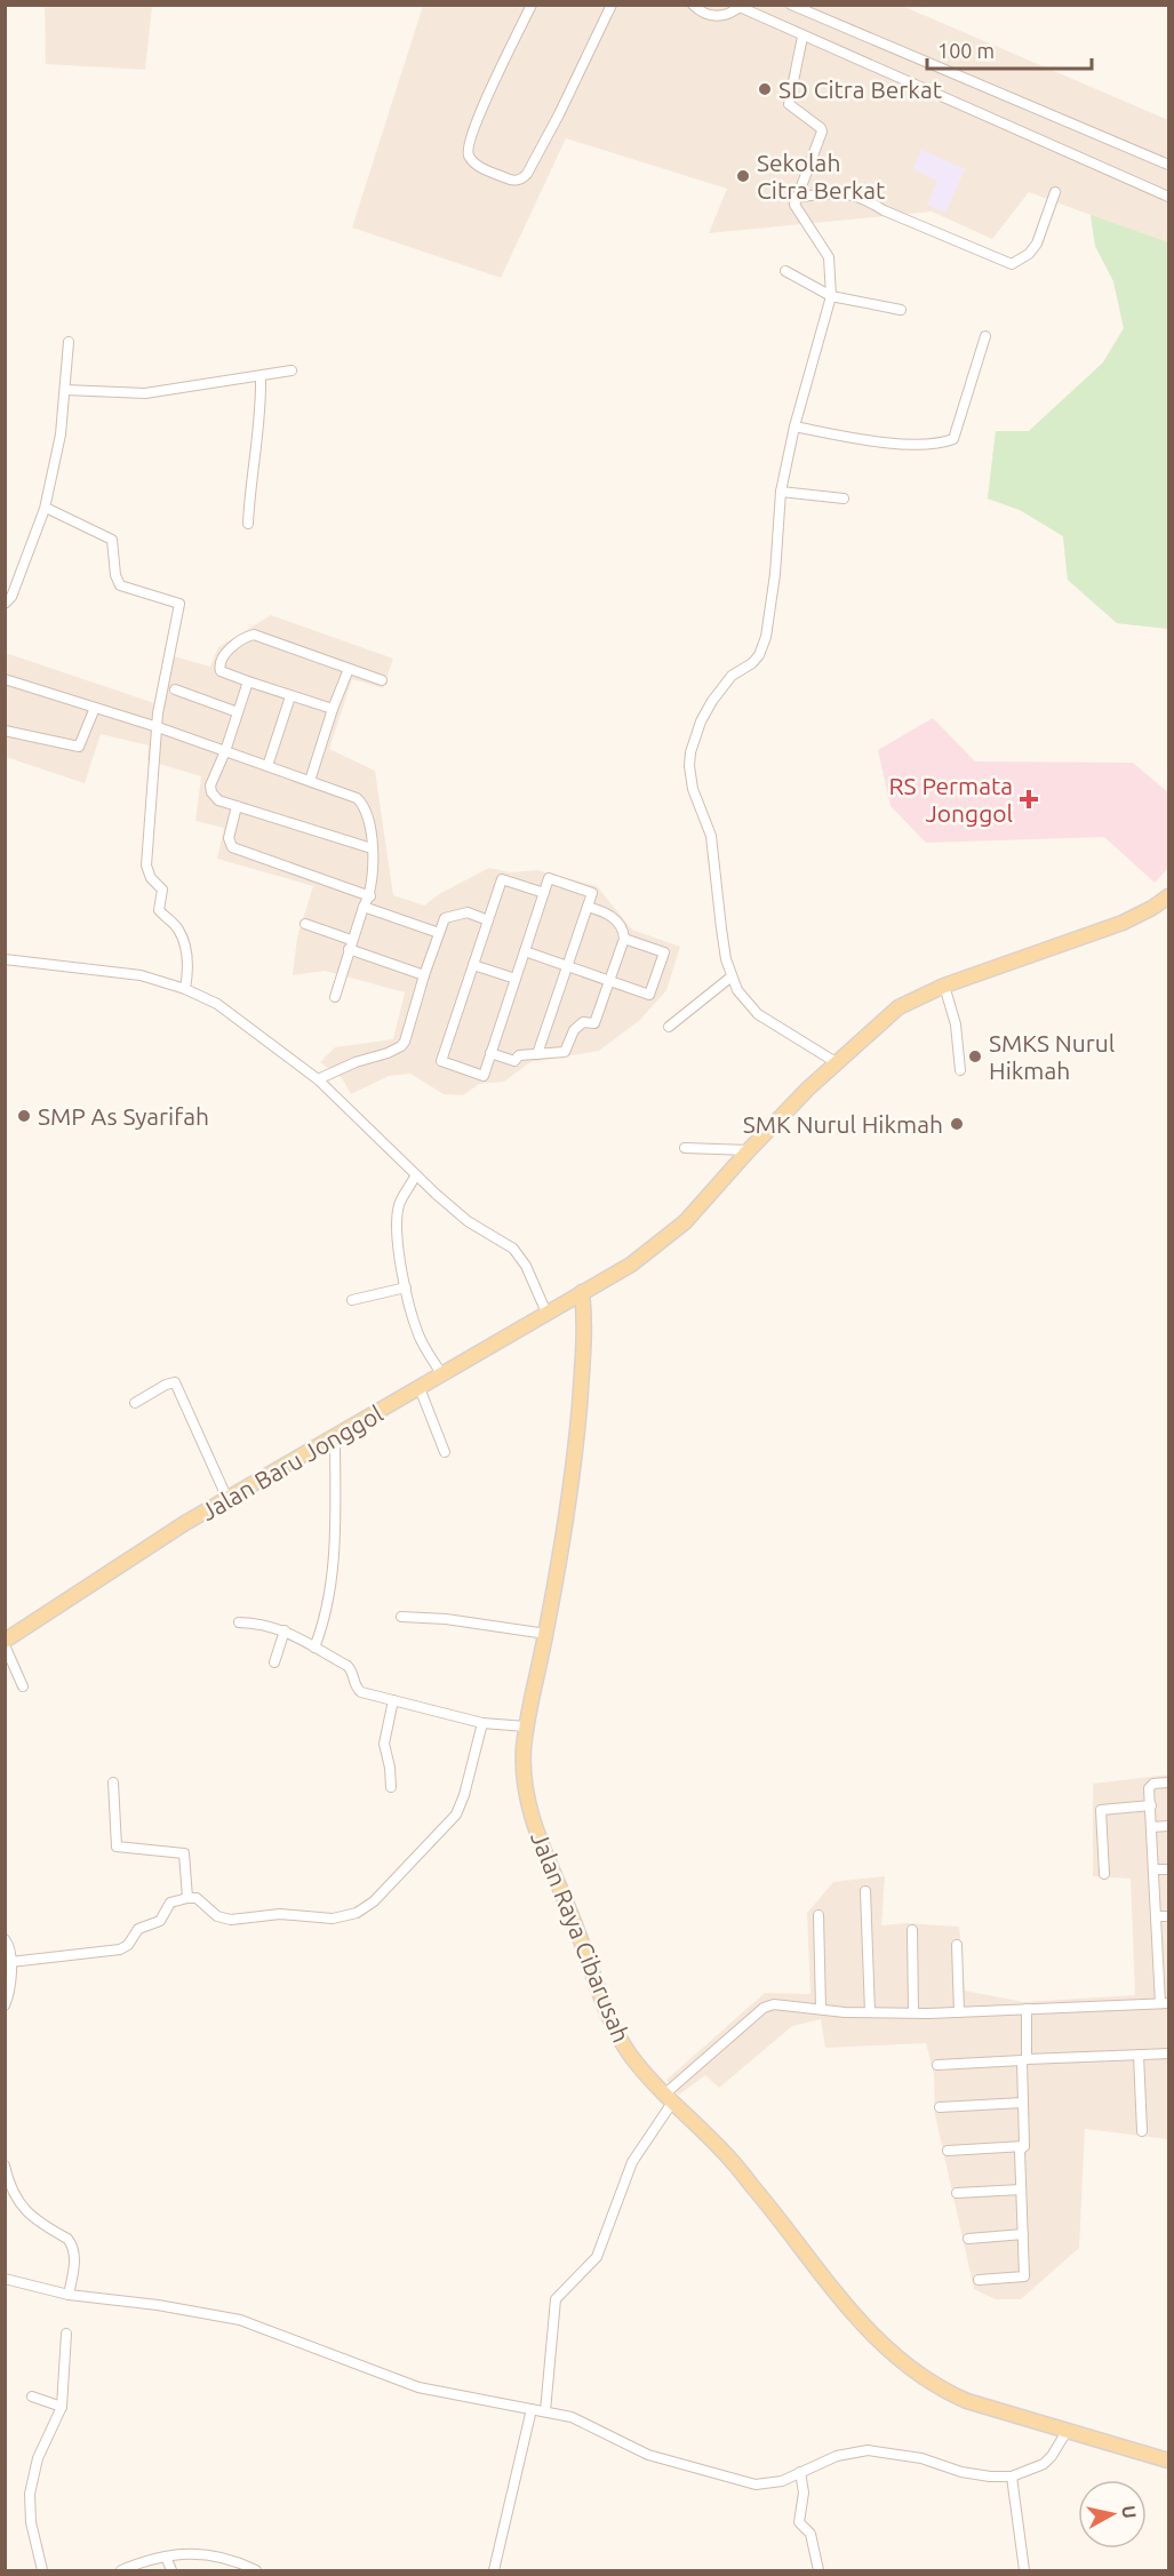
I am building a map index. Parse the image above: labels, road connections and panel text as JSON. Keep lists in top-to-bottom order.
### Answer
{
  "streets": {
    "main road": ["Jalan Baru Jonggol", "Jalan Raya Cibarusah"]
  },
  "crossings": [
    ["Jalan Baru Jonggol", "Jalan Raya Cibarusah"]
  ],
  "places": {
    "other": [
      "SD Citra Berkat",
      "Sekolah Citra Berkat",
      "SMKS Nurul Hikmah",
      "SMP As Syarifah",
      "SMK Nurul Hikmah"
    ],
    "health": ["RS Permata Jonggol"]
  },
  "scale_bar": "100 m",
  "north": "right"
}
